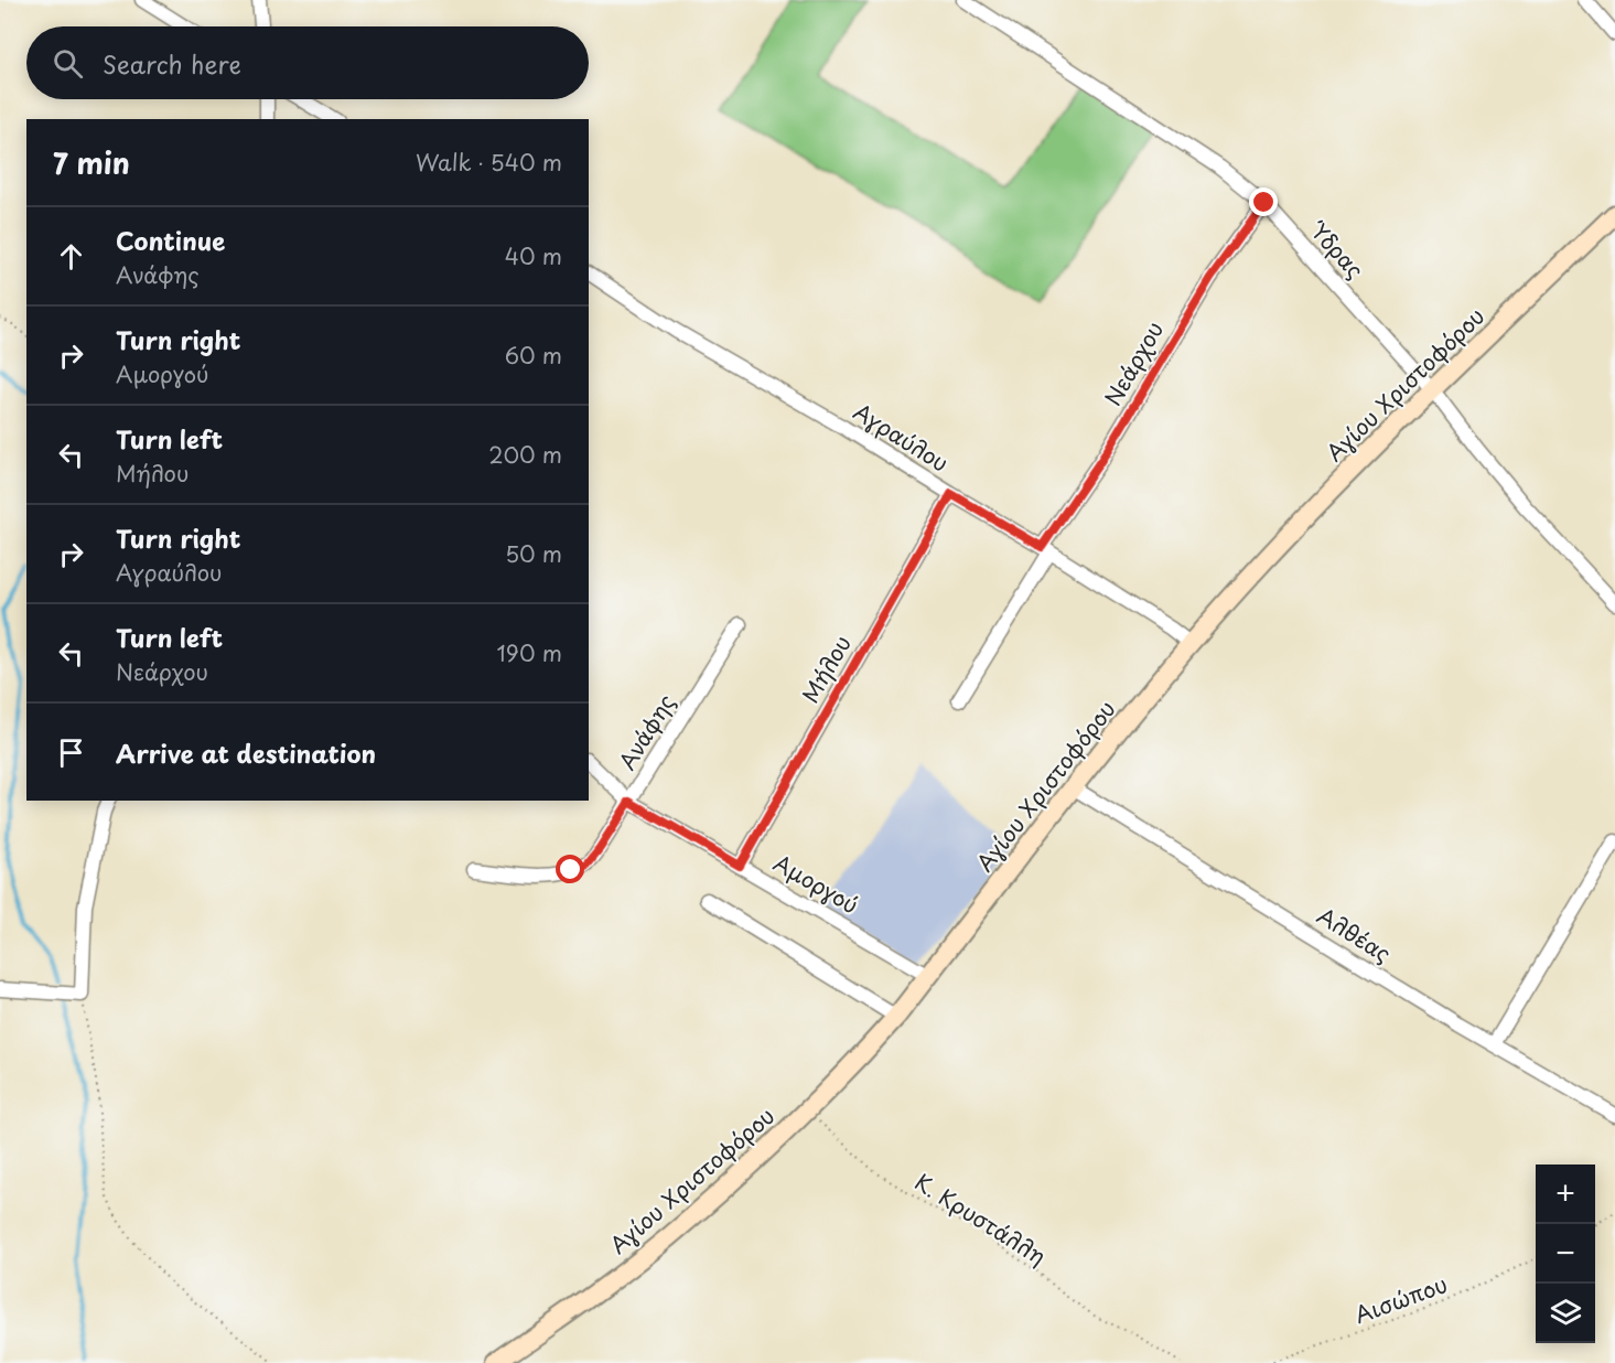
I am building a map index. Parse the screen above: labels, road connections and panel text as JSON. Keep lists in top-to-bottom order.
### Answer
{
  "streets": {
    "main road": ["Αγίου Χριστοφόρου"],
    "street": [
      "Ύδρας",
      "Νεάρχου",
      "Αγραύλου",
      "Μήλου",
      "Ανάφης",
      "Αμοργού",
      "Αλθέας"
    ],
    "path": ["Κ. Κρυστάλλη", "Αισώπου"]
  },
  "crossings": [
    ["Ύδρας", "Νεάρχου"],
    ["Ύδρας", "Αγίου Χριστοφόρου"],
    ["Νεάρχου", "Αγραύλου"],
    ["Αγίου Χριστοφόρου", "Αγραύλου"],
    ["Αγίου Χριστοφόρου", "Αμοργού"],
    ["Αγίου Χριστοφόρου", "Αλθέας"],
    ["Αγίου Χριστοφόρου", "Κ. Κρυστάλλη"],
    ["Αγραύλου", "Μήλου"],
    ["Μήλου", "Αμοργού"],
    ["Ανάφης", "Αμοργού"]
  ],
  "page": {
    "search": "Search here",
    "heading": ["7 min", "Walk · 540 m"],
    "list": [
      ["Continue", "Ανάφης", "40 m"],
      ["Turn right", "Αμοργού", "60 m"],
      ["Turn left", "Μήλου", "200 m"],
      ["Turn right", "Αγραύλου", "50 m"],
      ["Turn left", "Νεάρχου", "190 m"],
      "Arrive at destination"
    ],
    "map_buttons": ["+", "−"]
  }
}
